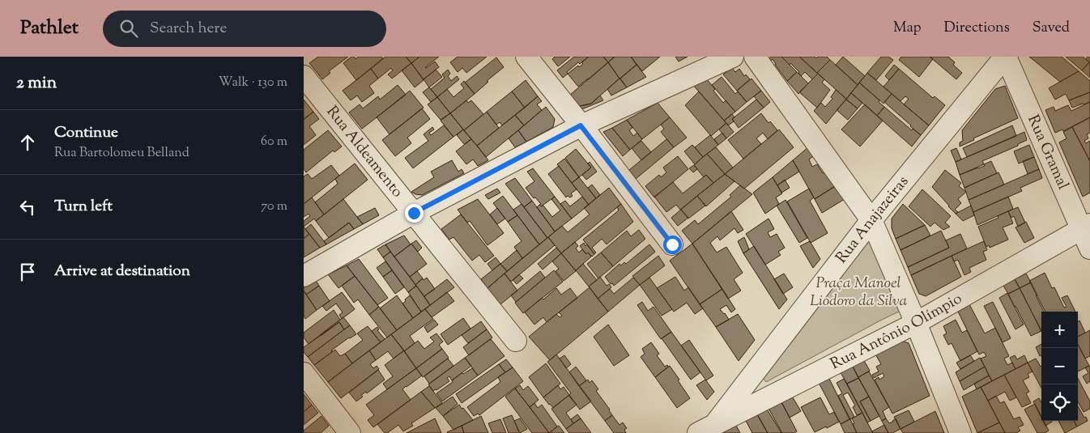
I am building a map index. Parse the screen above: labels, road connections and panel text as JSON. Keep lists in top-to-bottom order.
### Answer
{
  "streets": {
    "street": [
      "Rua Aldeamento",
      "Rua Gramal",
      "Rua Anajazeiras",
      "Rua Antônio Olímpio"
    ]
  },
  "crossings": [
    ["Rua Gramal", "Rua Anajazeiras"],
    ["Rua Gramal", "Rua Antônio Olímpio"],
    ["Rua Anajazeiras", "Rua Antônio Olímpio"]
  ],
  "parks": ["Praça Manoel Liodoro da Silva"],
  "page": {
    "header": "Pathlet",
    "search": "Search here",
    "nav": ["Map", "Directions", "Saved"],
    "heading": ["2 min", "Walk · 130 m"],
    "list": [
      ["Continue", "Rua Bartolomeu Belland", "60 m"],
      ["Turn left", "70 m"],
      "Arrive at destination"
    ],
    "map_buttons": ["+", "−"]
  }
}
